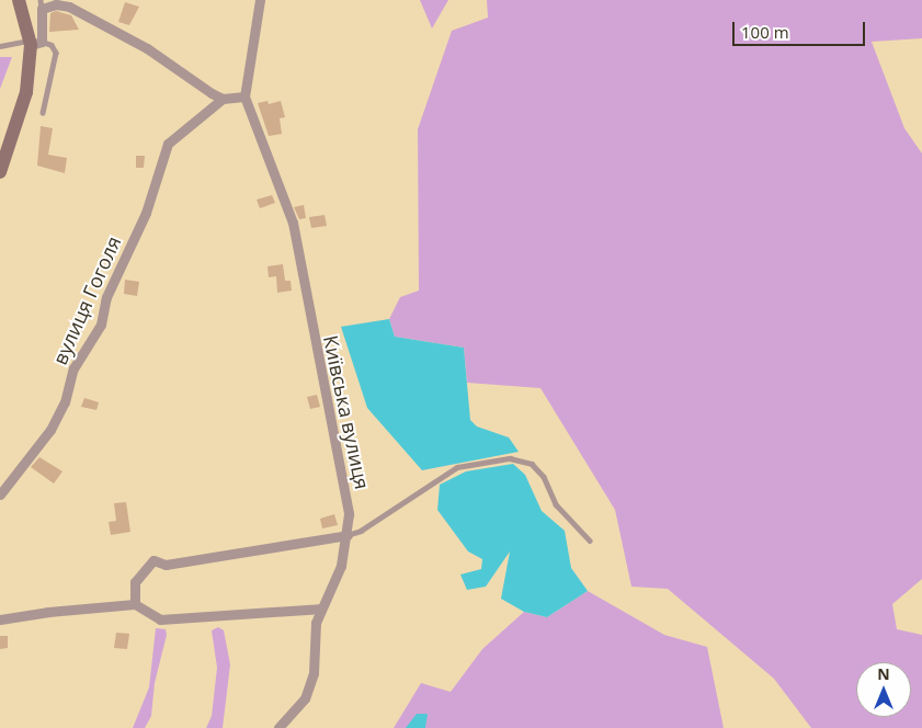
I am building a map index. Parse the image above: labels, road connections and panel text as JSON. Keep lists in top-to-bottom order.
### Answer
{
  "streets": {
    "street": ["вулиця Гоголя", "Київська вулиця"]
  },
  "scale_bar": "100 m",
  "north": "top"
}
